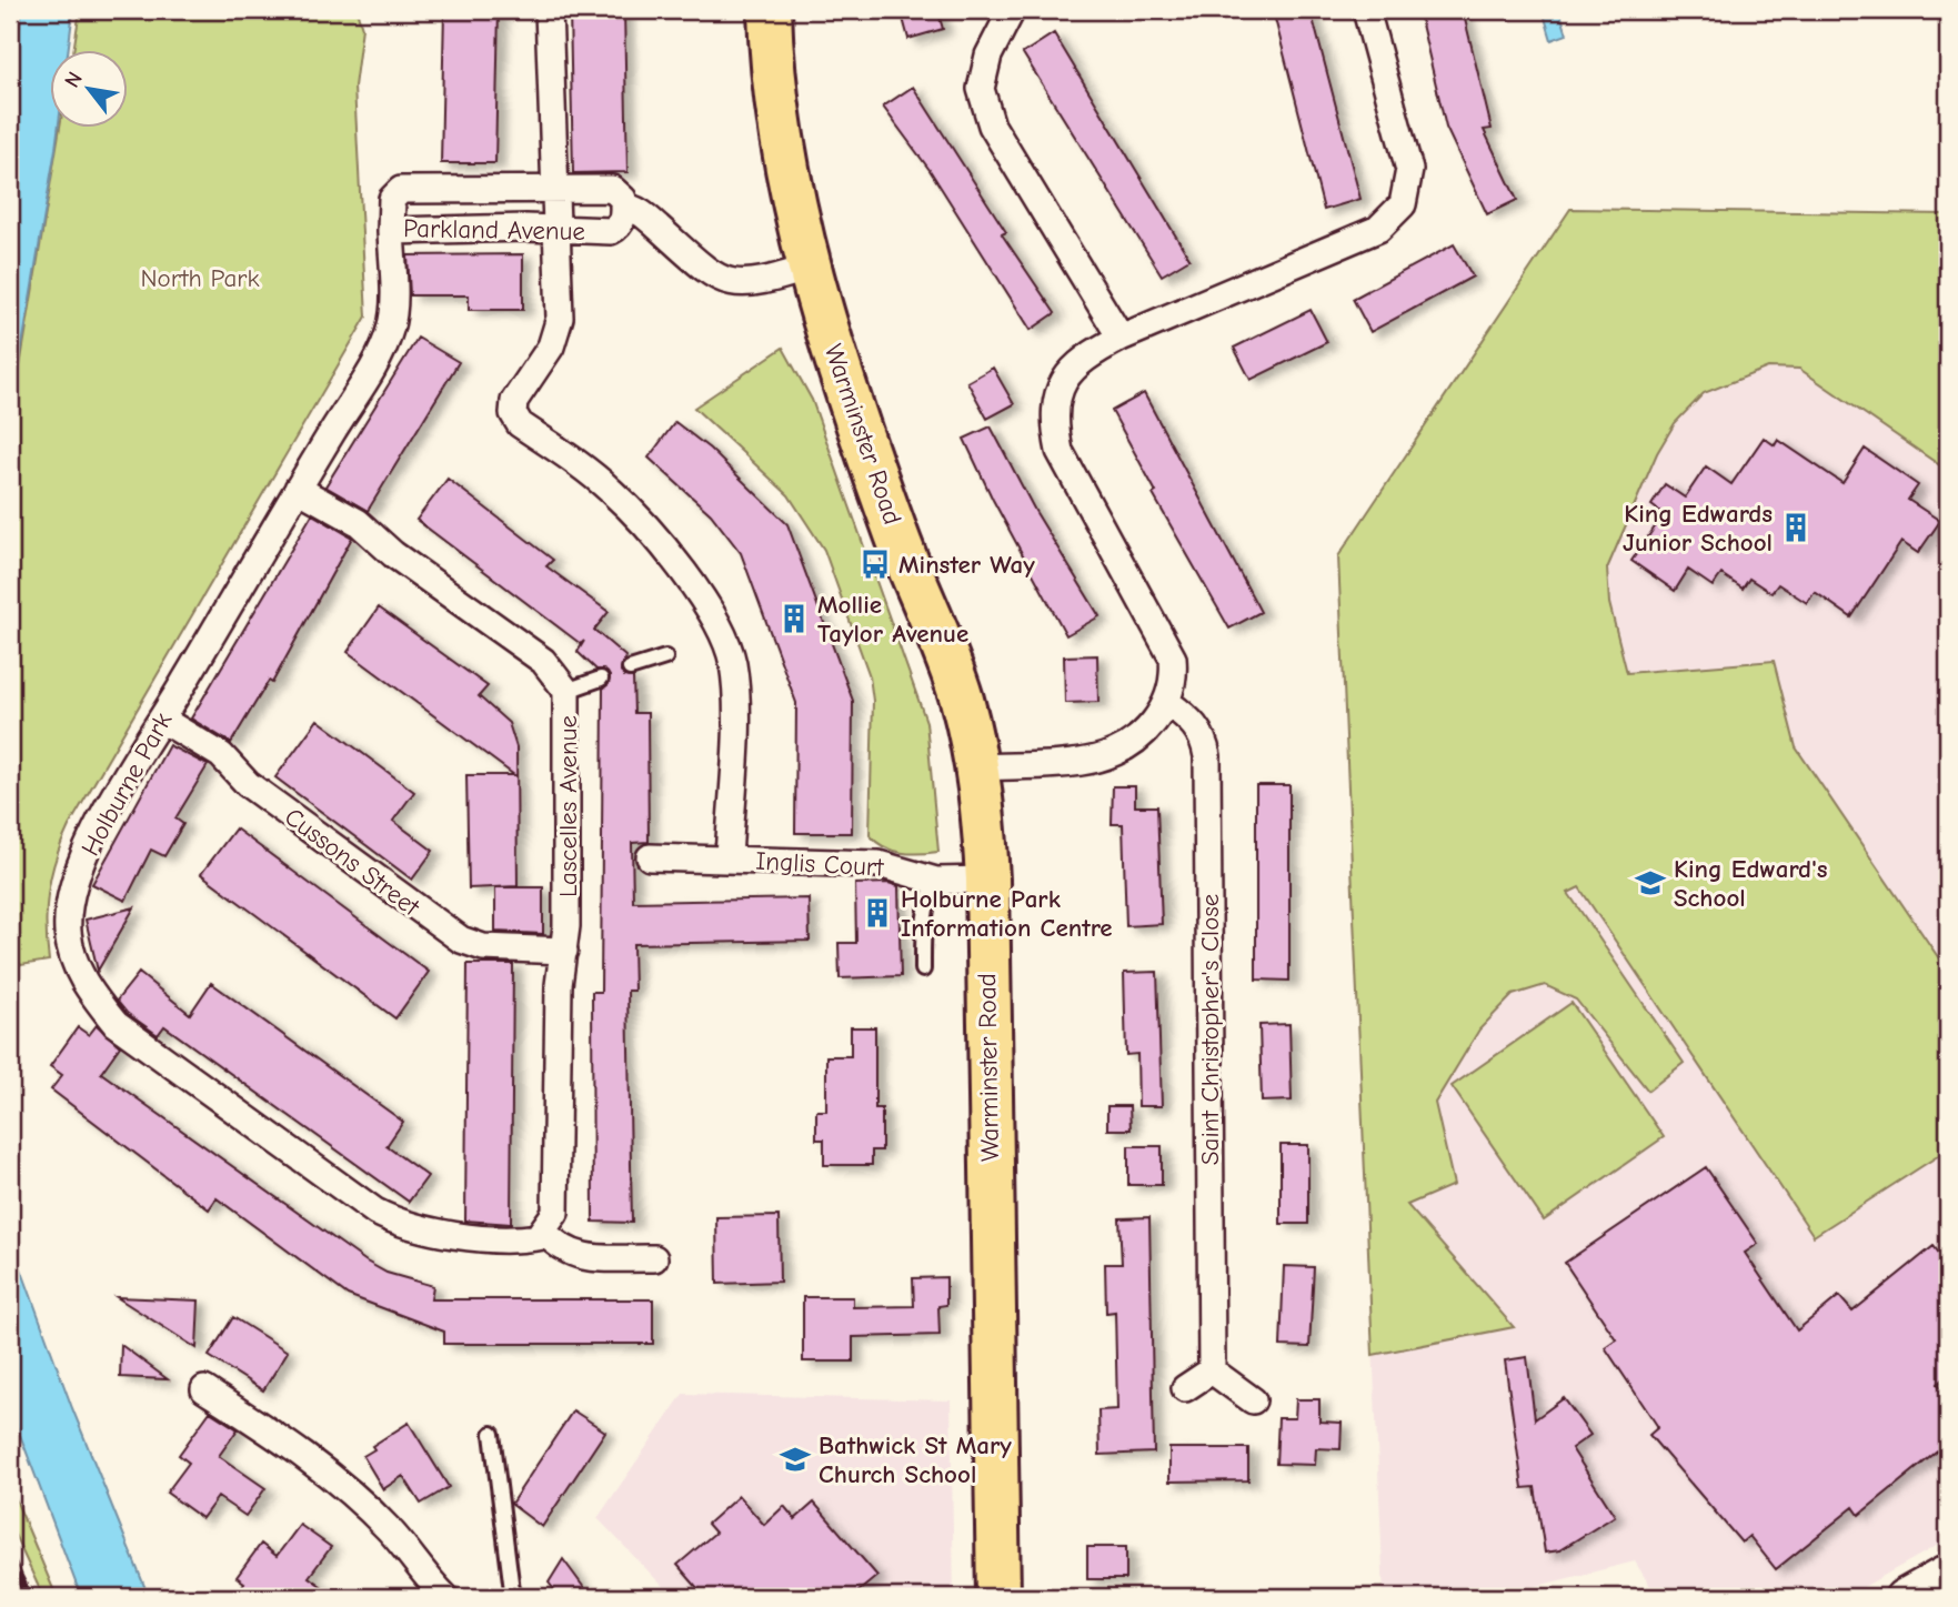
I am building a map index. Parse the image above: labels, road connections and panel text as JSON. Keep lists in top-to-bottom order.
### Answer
{
  "streets": {
    "highway": ["Warminster Road"],
    "street": [
      "Parkland Avenue",
      "Holburne Park",
      "Lascelles Avenue",
      "Cussons Street",
      "Inglis Court",
      "Saint Christopher's Close"
    ]
  },
  "crossings": [
    ["Parkland Avenue", "Warminster Road"],
    ["Parkland Avenue", "Holburne Park"],
    ["Warminster Road", "Inglis Court"],
    ["Holburne Park", "Lascelles Avenue"],
    ["Holburne Park", "Cussons Street"],
    ["Lascelles Avenue", "Cussons Street"]
  ],
  "parks": ["North Park"],
  "places": {
    "building": ["King Edwards Junior School", "Mollie Taylor Avenue", "Holburne Park Information Centre"],
    "bus stop": ["Minster Way"],
    "school or university": ["King Edward's School", "Bathwick St Mary Church School"]
  },
  "north": "top left"
}
